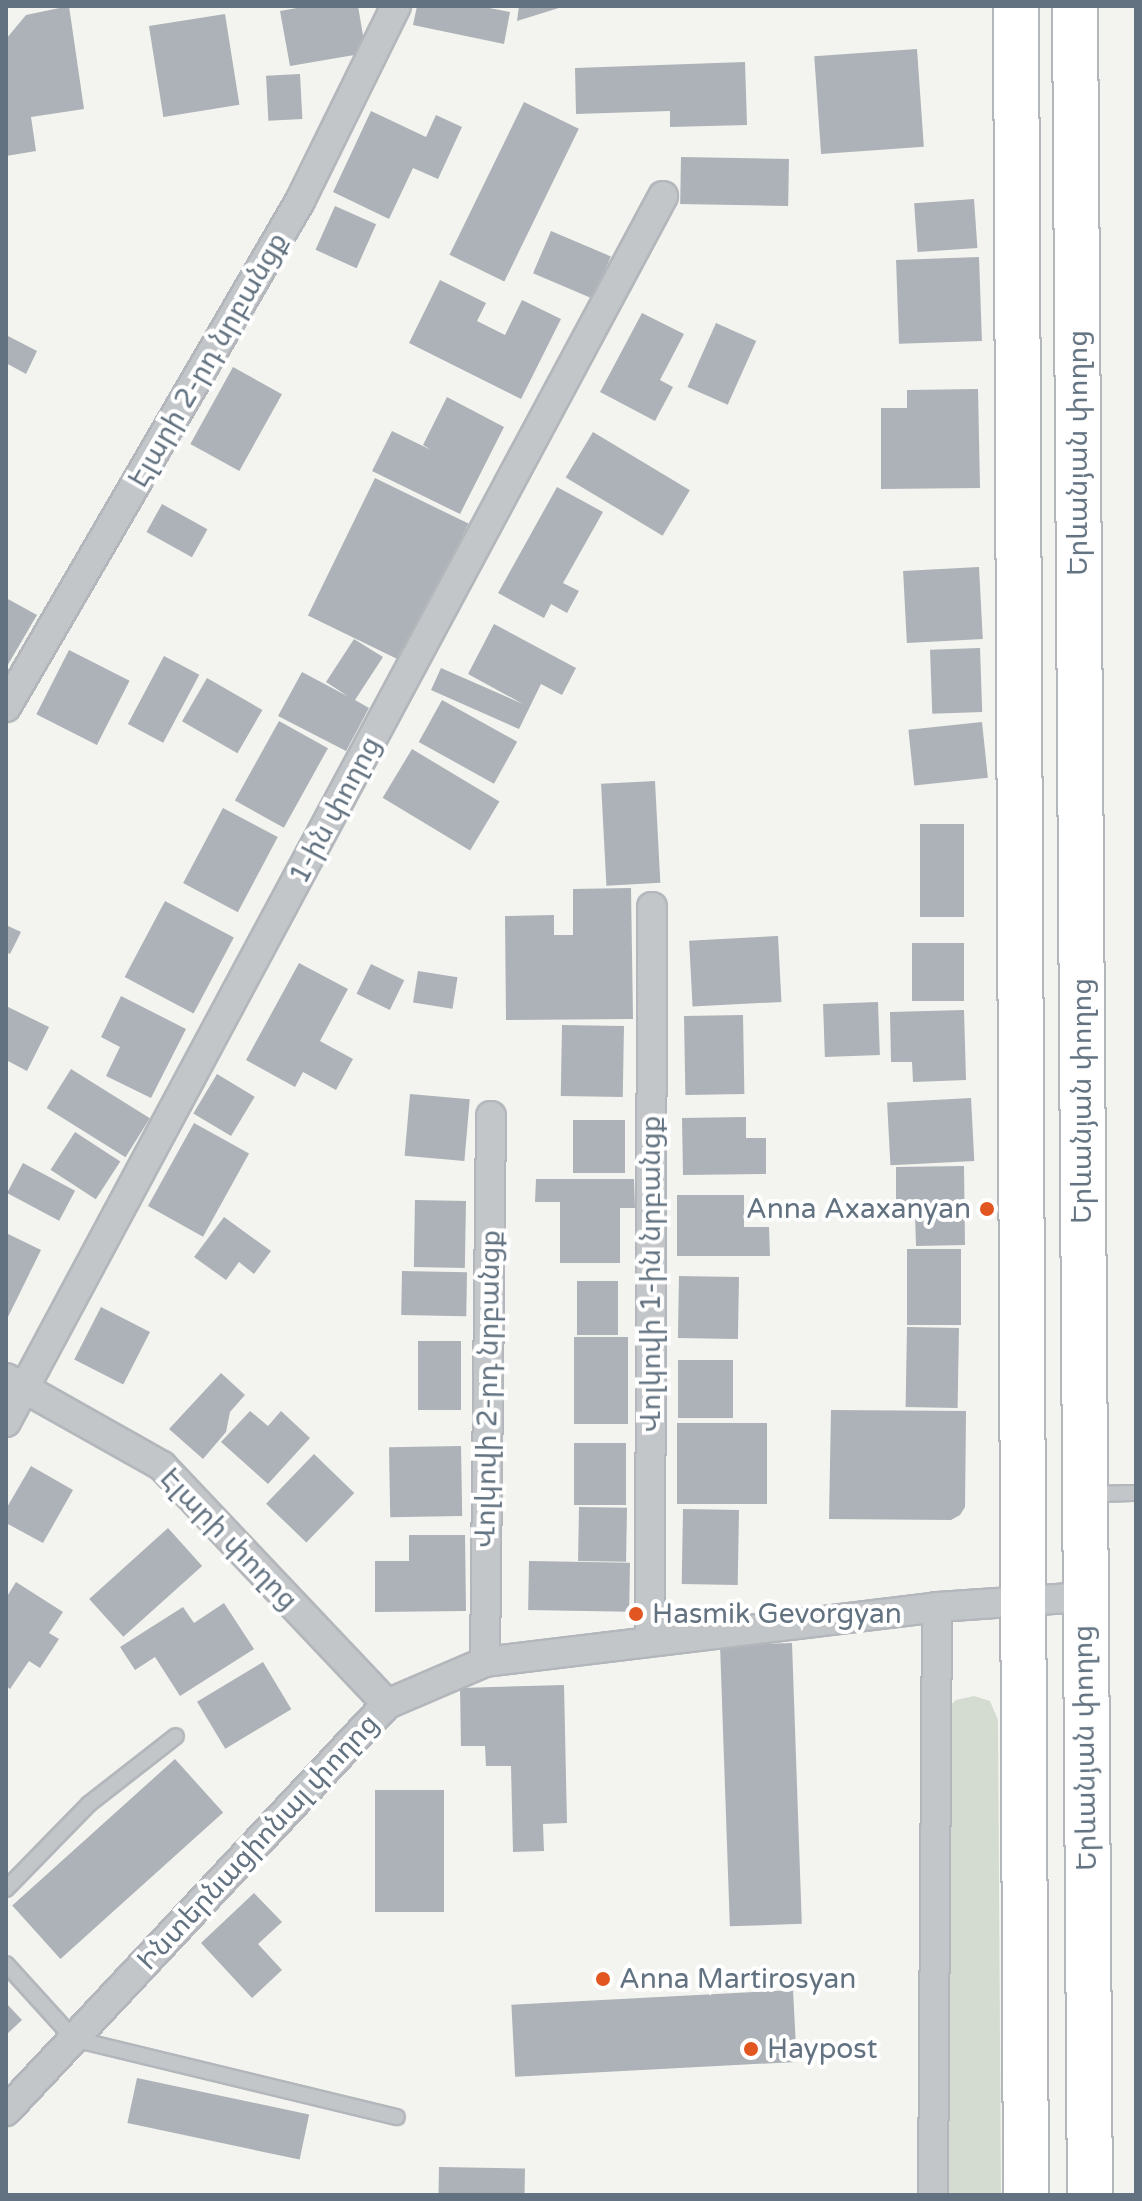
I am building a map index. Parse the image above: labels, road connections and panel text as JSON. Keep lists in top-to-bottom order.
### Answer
{
  "streets": {
    "main road": ["Երևանյան փողոց"],
    "street": [
      "Էլարի 2-րդ նրբանցք",
      "1-ին փողոց",
      "Վոլկովի 1-ին նրբանցք",
      "Վոլկովի 2-րդ նրբանցք",
      "Էլարի փողոց",
      "Ինտերնացիոնալ փողոց"
    ]
  },
  "crossings": [
    ["Երևանյան փողոց", "Ինտերնացիոնալ փողոց"],
    ["1-ին փողոց", "Էլարի փողոց"],
    ["Վոլկովի 1-ին նրբանցք", "Ինտերնացիոնալ փողոց"],
    ["Վոլկովի 2-րդ նրբանցք", "Ինտերնացիոնալ փողոց"],
    ["Էլարի փողոց", "Ինտերնացիոնալ փողոց"]
  ],
  "places": [
    "Anna Axaxanyan",
    "Hasmik Gevorgyan",
    "Anna Martirosyan",
    "Haypost"
  ]
}
